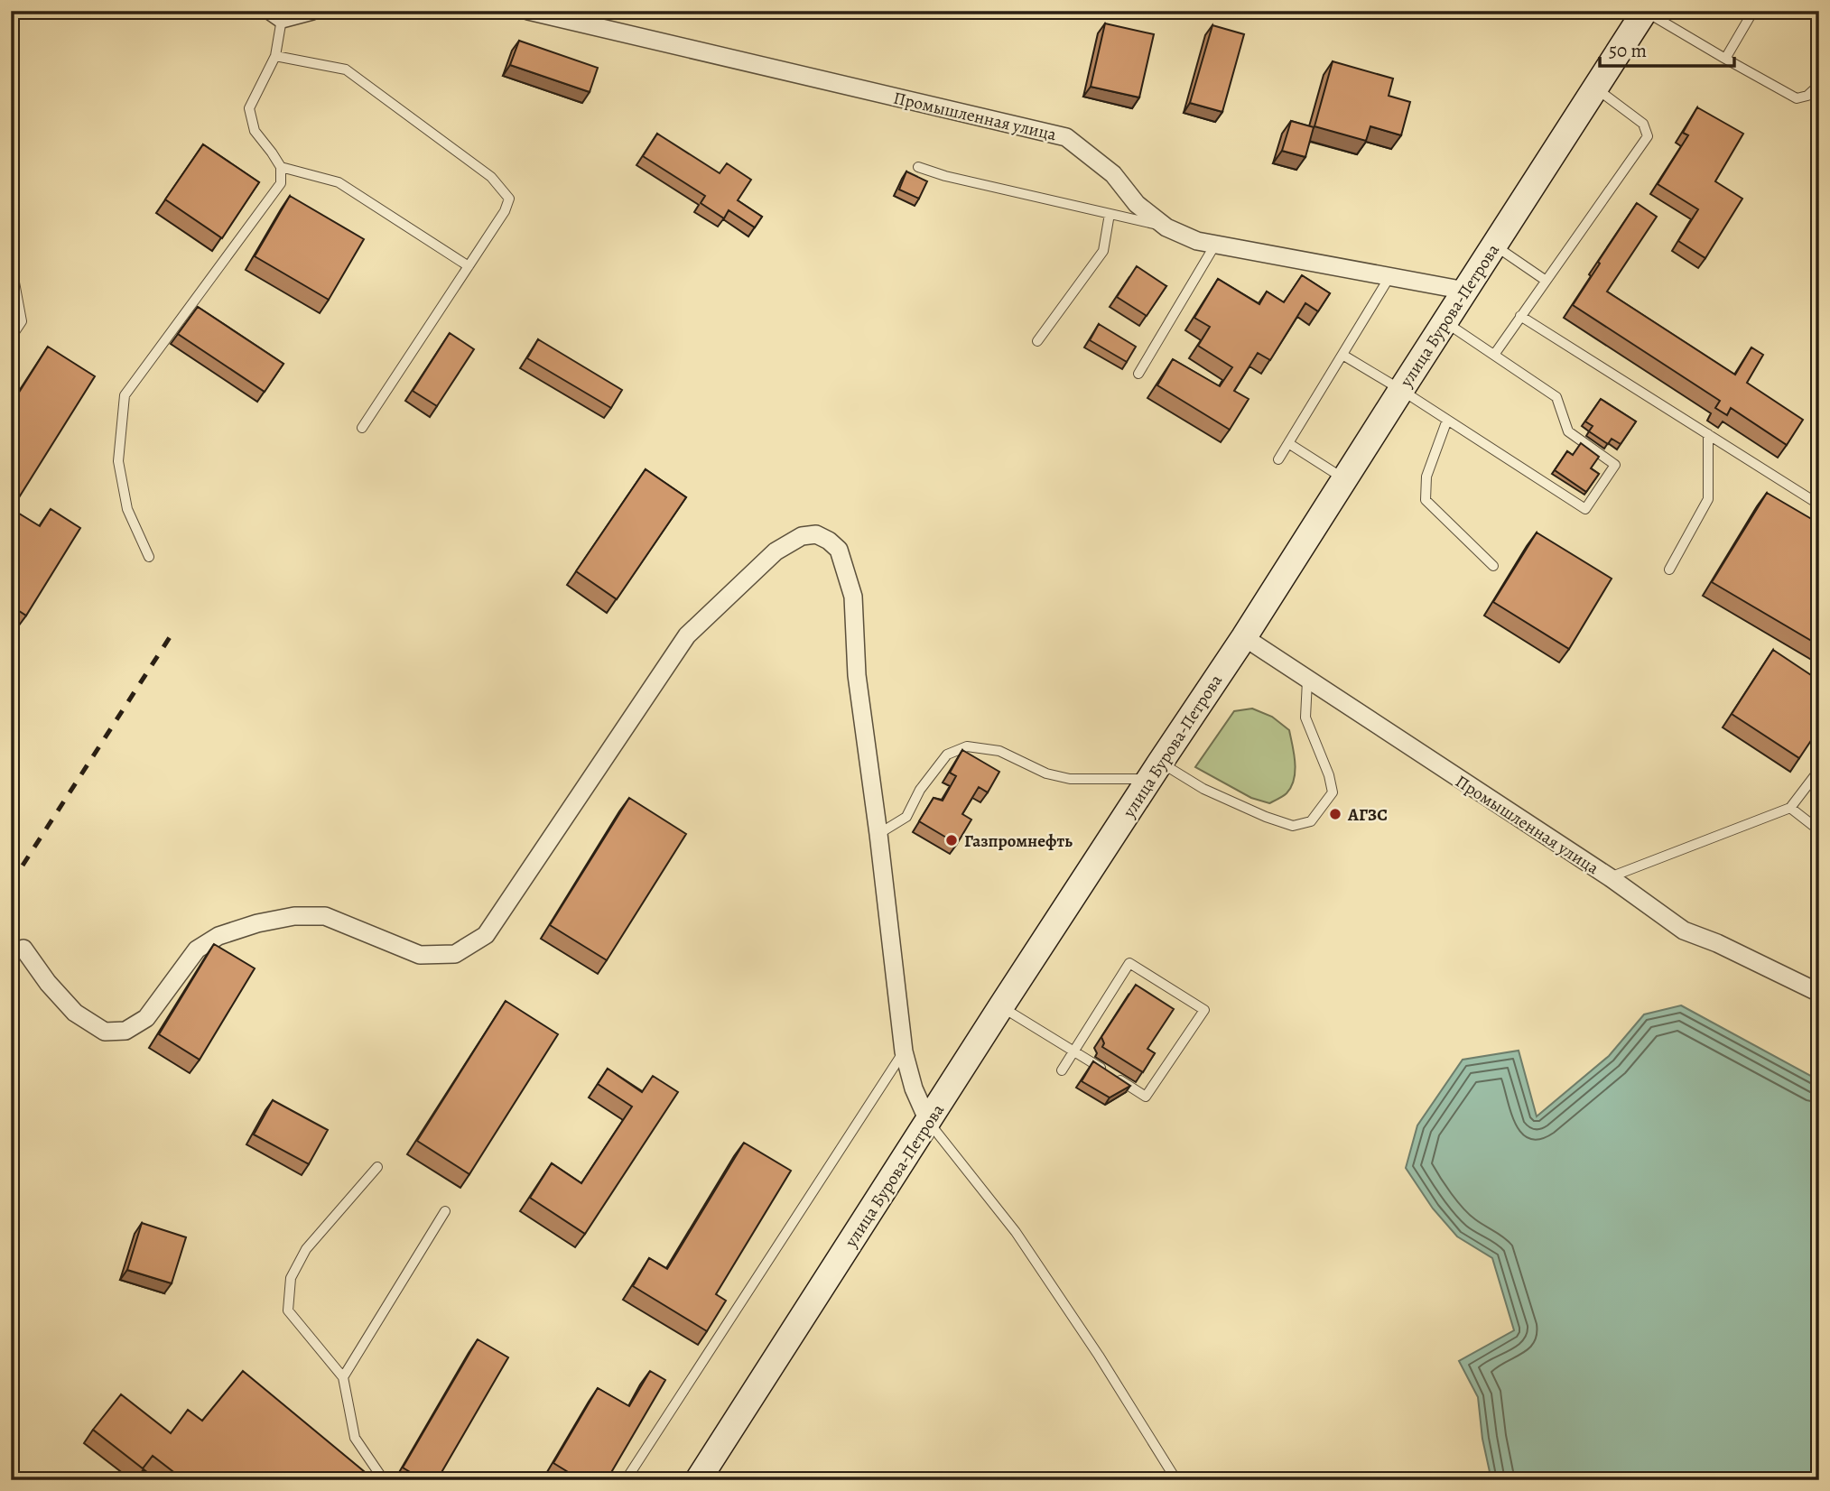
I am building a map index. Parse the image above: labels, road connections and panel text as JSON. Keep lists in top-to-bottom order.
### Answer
{
  "streets": {
    "main road": ["улица Бурова-Петрова"],
    "street": ["Промышленная улица"]
  },
  "crossings": [
    ["Промышленная улица", "улица Бурова-Петрова"]
  ],
  "places": ["АГЗС", "Газпромнефть"],
  "scale_bar": "50 m"
}
